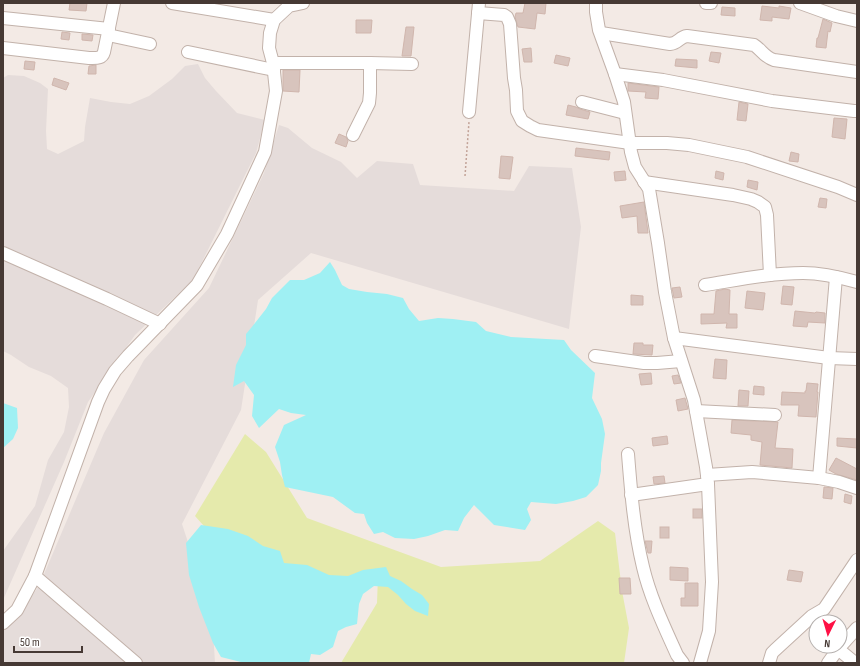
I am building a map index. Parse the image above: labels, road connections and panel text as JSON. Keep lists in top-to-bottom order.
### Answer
{
  "scale_bar": "50 m",
  "north": "bottom"
}
